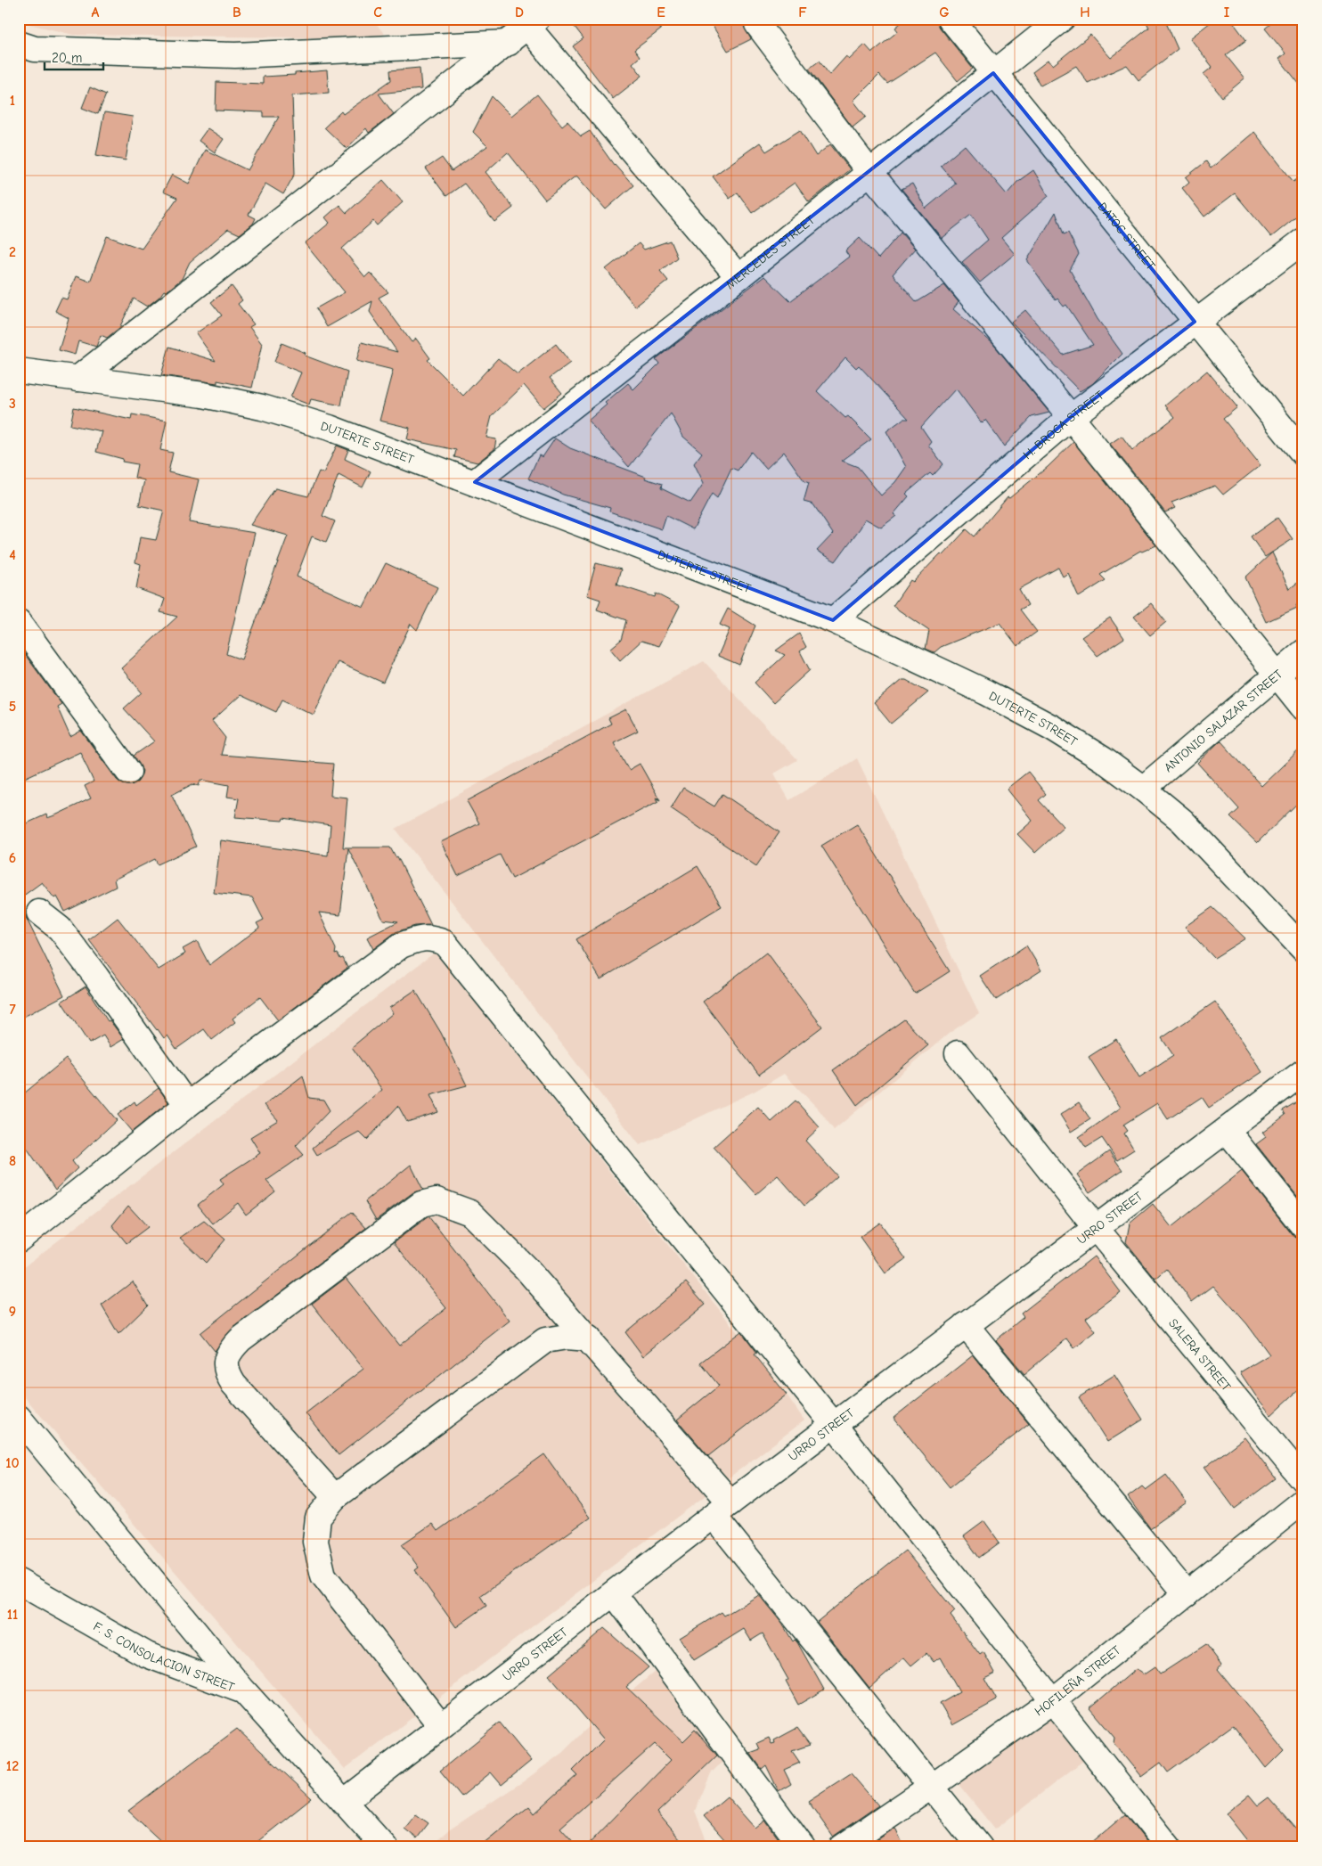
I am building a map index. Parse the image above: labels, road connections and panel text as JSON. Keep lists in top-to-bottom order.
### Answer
{
  "streets": {
    "street": [
      "DATOC STREET",
      "MERCEDES STREET",
      "H. BROCA STREET",
      "DUTERTE STREET",
      "ANTONIO SALAZAR STREET",
      "URRO STREET",
      "SALERA STREET",
      "F. S. CONSOLACION STREET",
      "HOFILEÑA STREET"
    ]
  },
  "crossings": [
    ["DATOC STREET", "MERCEDES STREET"],
    ["DATOC STREET", "H. BROCA STREET"],
    ["MERCEDES STREET", "DUTERTE STREET"],
    ["H. BROCA STREET", "DUTERTE STREET"],
    ["DUTERTE STREET", "ANTONIO SALAZAR STREET"],
    ["URRO STREET", "SALERA STREET"],
    ["URRO STREET", "F. S. CONSOLACION STREET"]
  ],
  "scale_bar": "20 m",
  "grid": {
    "columns": [
      "A",
      "B",
      "C",
      "D",
      "E",
      "F",
      "G",
      "H",
      "I"
    ],
    "rows": [
      "1",
      "2",
      "3",
      "4",
      "5",
      "6",
      "7",
      "8",
      "9",
      "10",
      "11",
      "12"
    ]
  }
}
